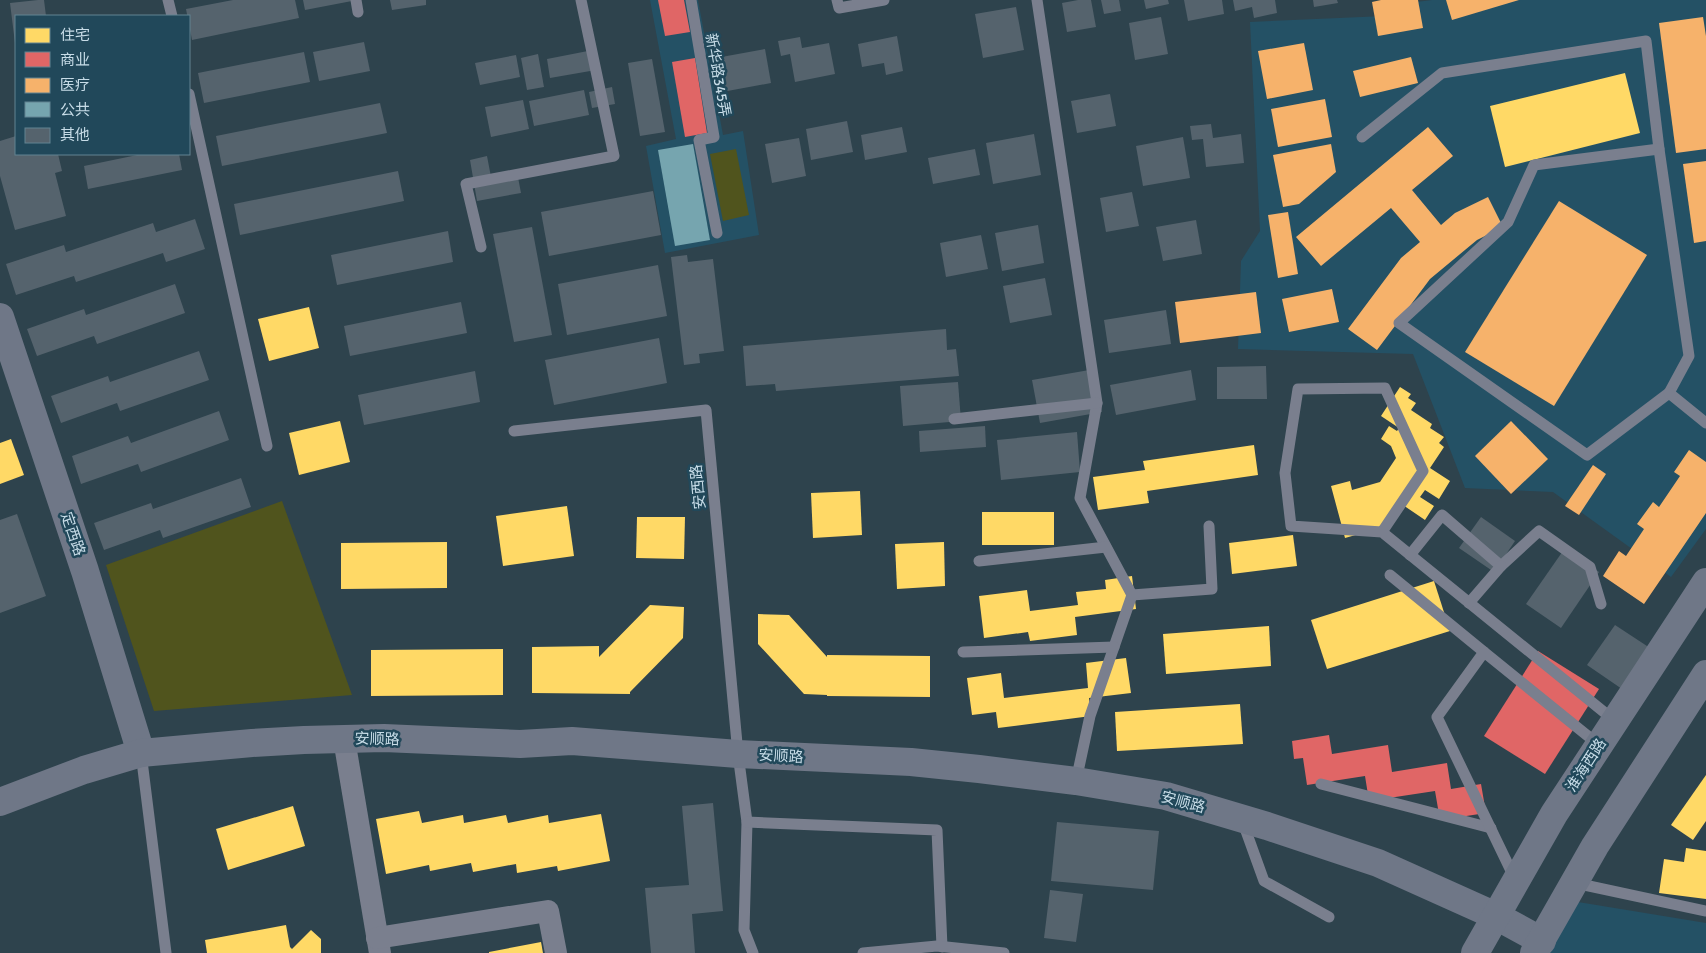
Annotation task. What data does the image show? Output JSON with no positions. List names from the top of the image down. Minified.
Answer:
{"streets":{"street":["定西路","安顺路","淮海西路"],"lane":["新华路345弄","安西路"]},"crossings":[["安西路","安顺路"],["定西路","安顺路"],["安顺路","淮海西路"]],"legend":["住宅","商业","医疗","公共","其他"]}
